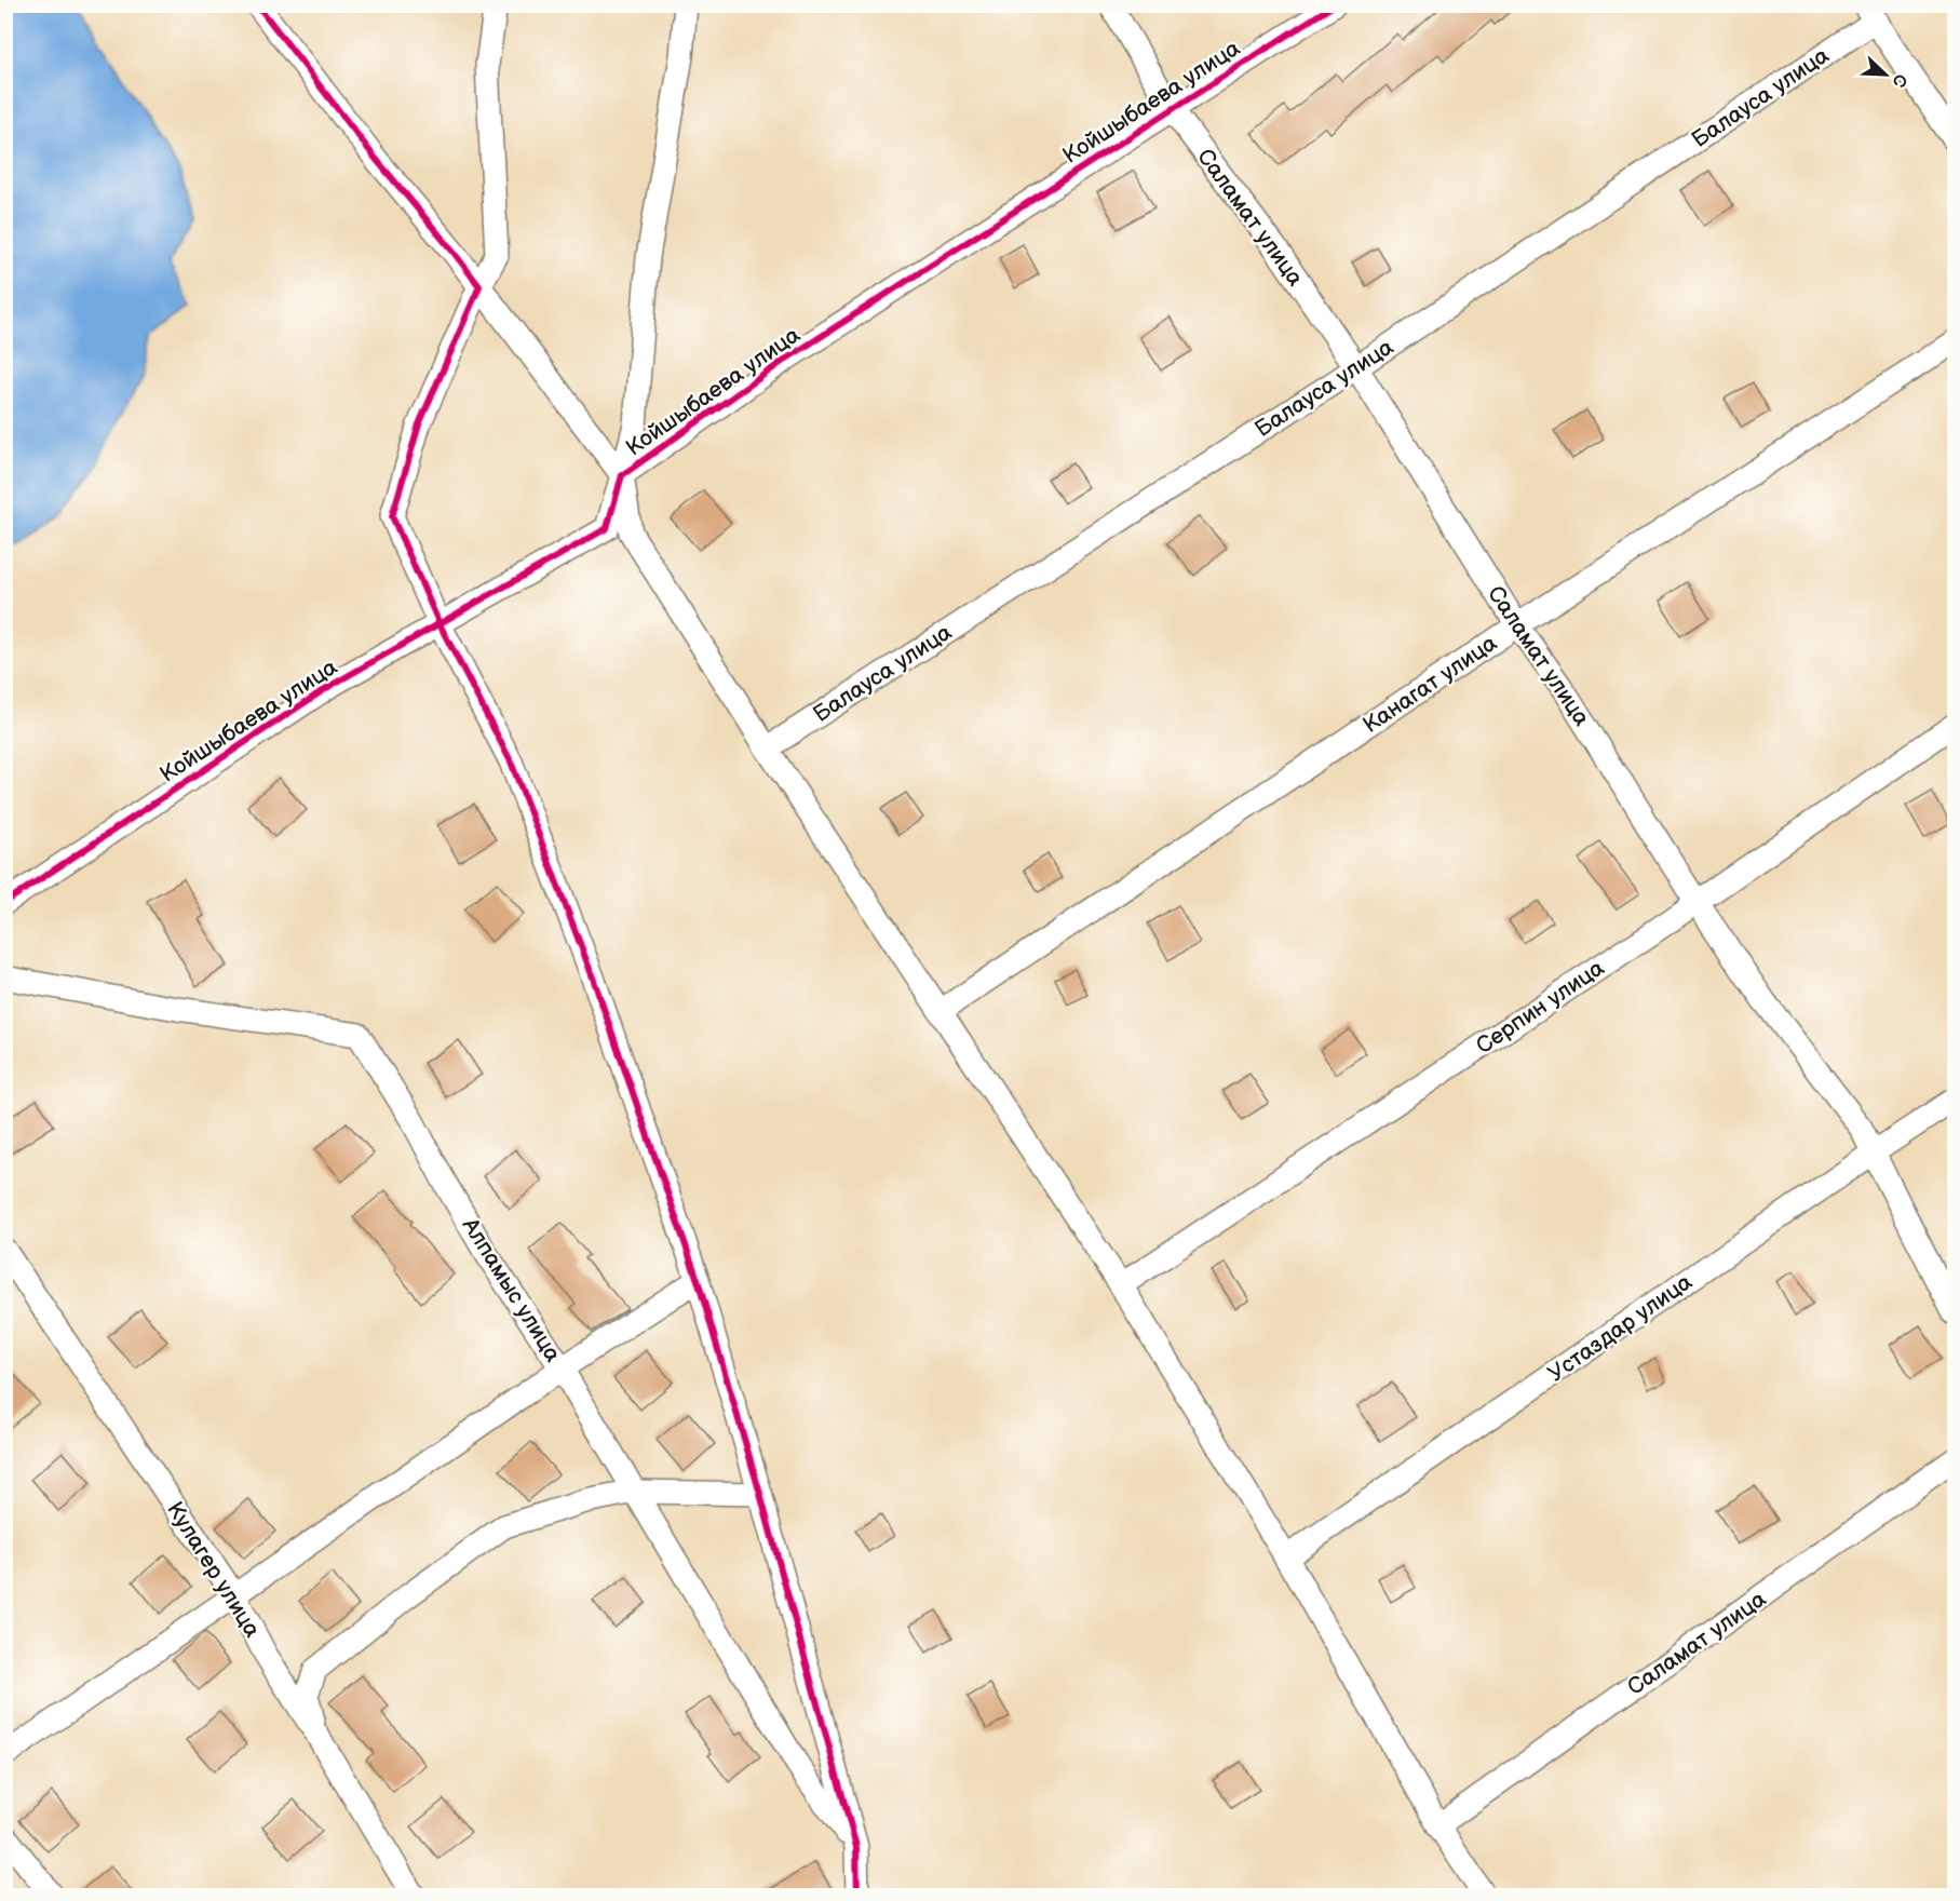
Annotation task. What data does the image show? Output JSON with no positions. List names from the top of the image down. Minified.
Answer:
{"streets":{"street":["Балауса улица","Койшыбаева улица","Саламат улица","Канагат улица","Серпин улица","Алпамыс улица","Устаздар улица","Кулагер улица"]},"crossings":[["Балауса улица","Саламат улица"],["Койшыбаева улица","Саламат улица"],["Саламат улица","Канагат улица"],["Саламат улица","Серпин улица"],["Саламат улица","Устаздар улица"]],"north":"bottom right"}
